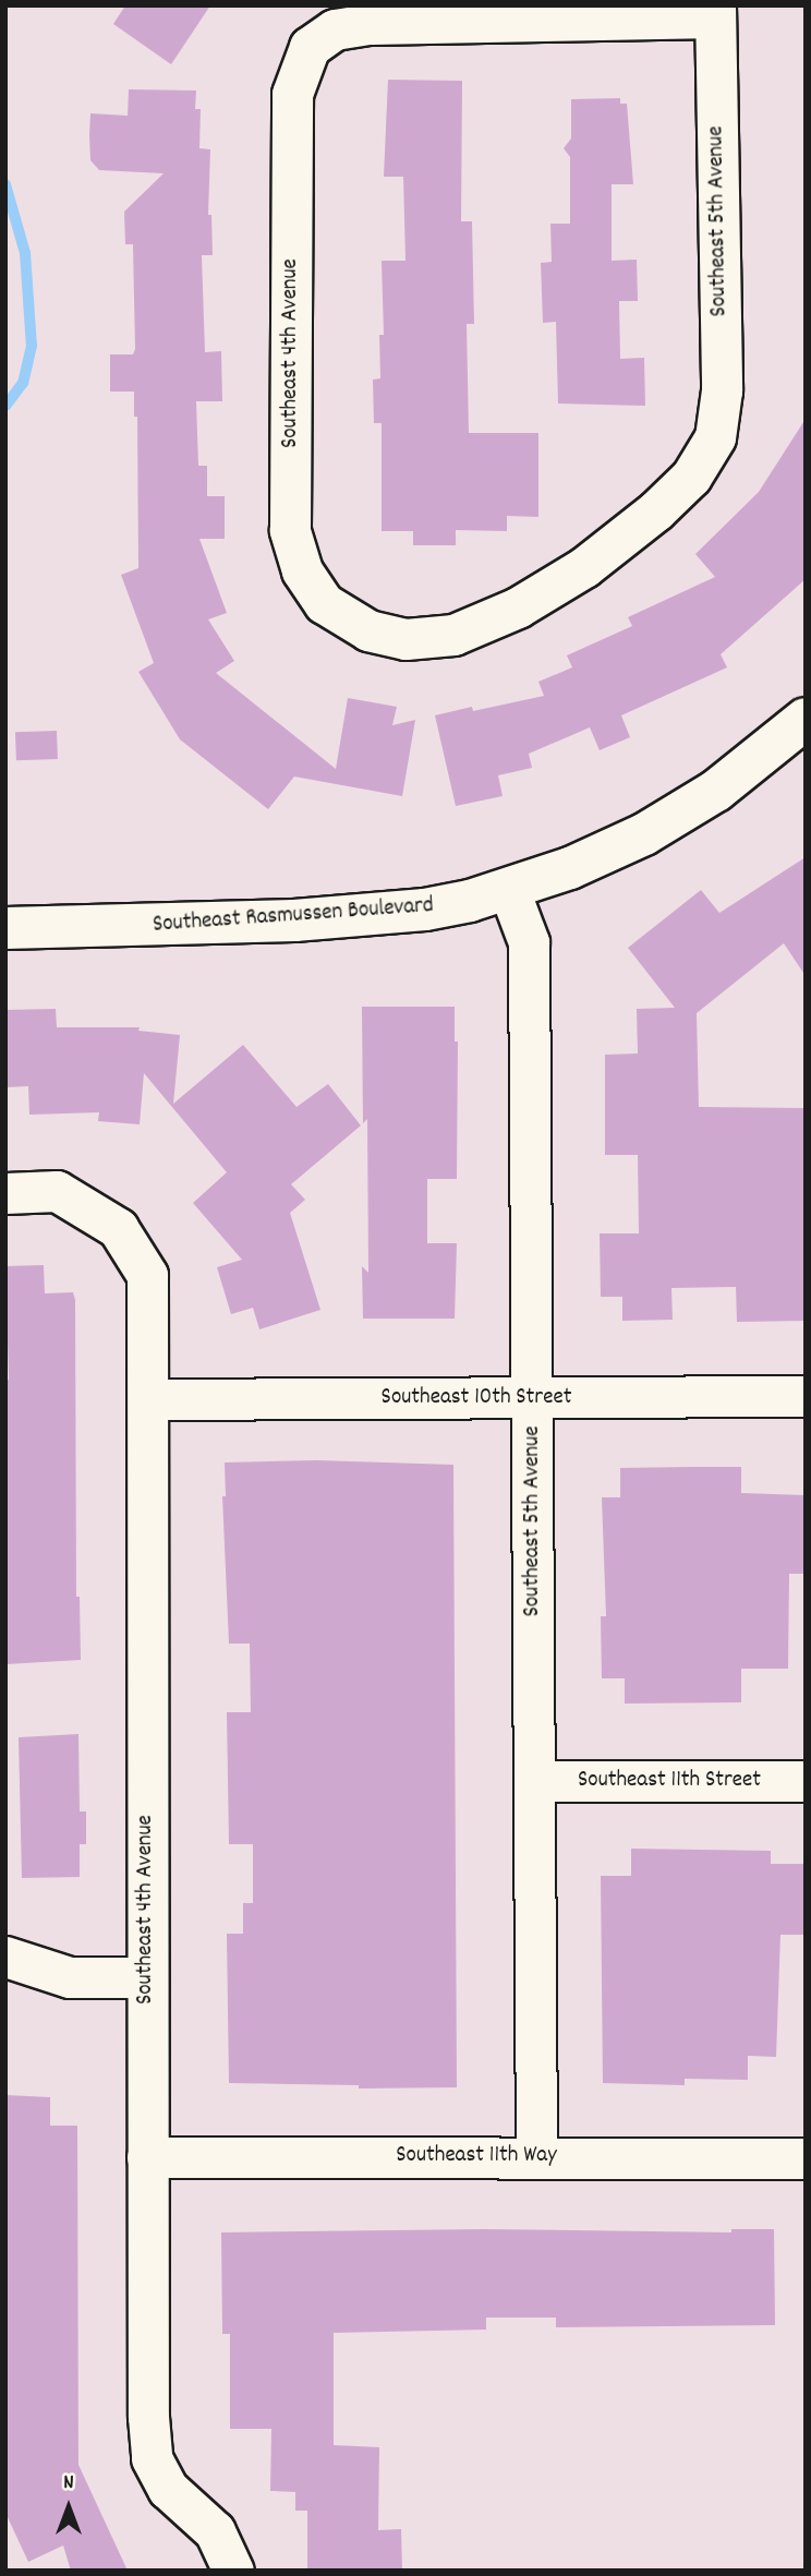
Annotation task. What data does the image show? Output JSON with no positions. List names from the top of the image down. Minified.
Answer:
{"streets":{"street":["Southeast 5th Avenue","Southeast 4th Avenue","Southeast Rasmussen Boulevard","Southeast 10th Street","Southeast 11th Street","Southeast 11th Way"]},"crossings":[["Southeast 5th Avenue","Southeast 4th Avenue"],["Southeast 5th Avenue","Southeast Rasmussen Boulevard"],["Southeast 5th Avenue","Southeast 10th Street"],["Southeast 5th Avenue","Southeast 11th Street"],["Southeast 5th Avenue","Southeast 11th Way"],["Southeast 4th Avenue","Southeast 10th Street"],["Southeast 4th Avenue","Southeast 11th Way"]],"north":"top"}
